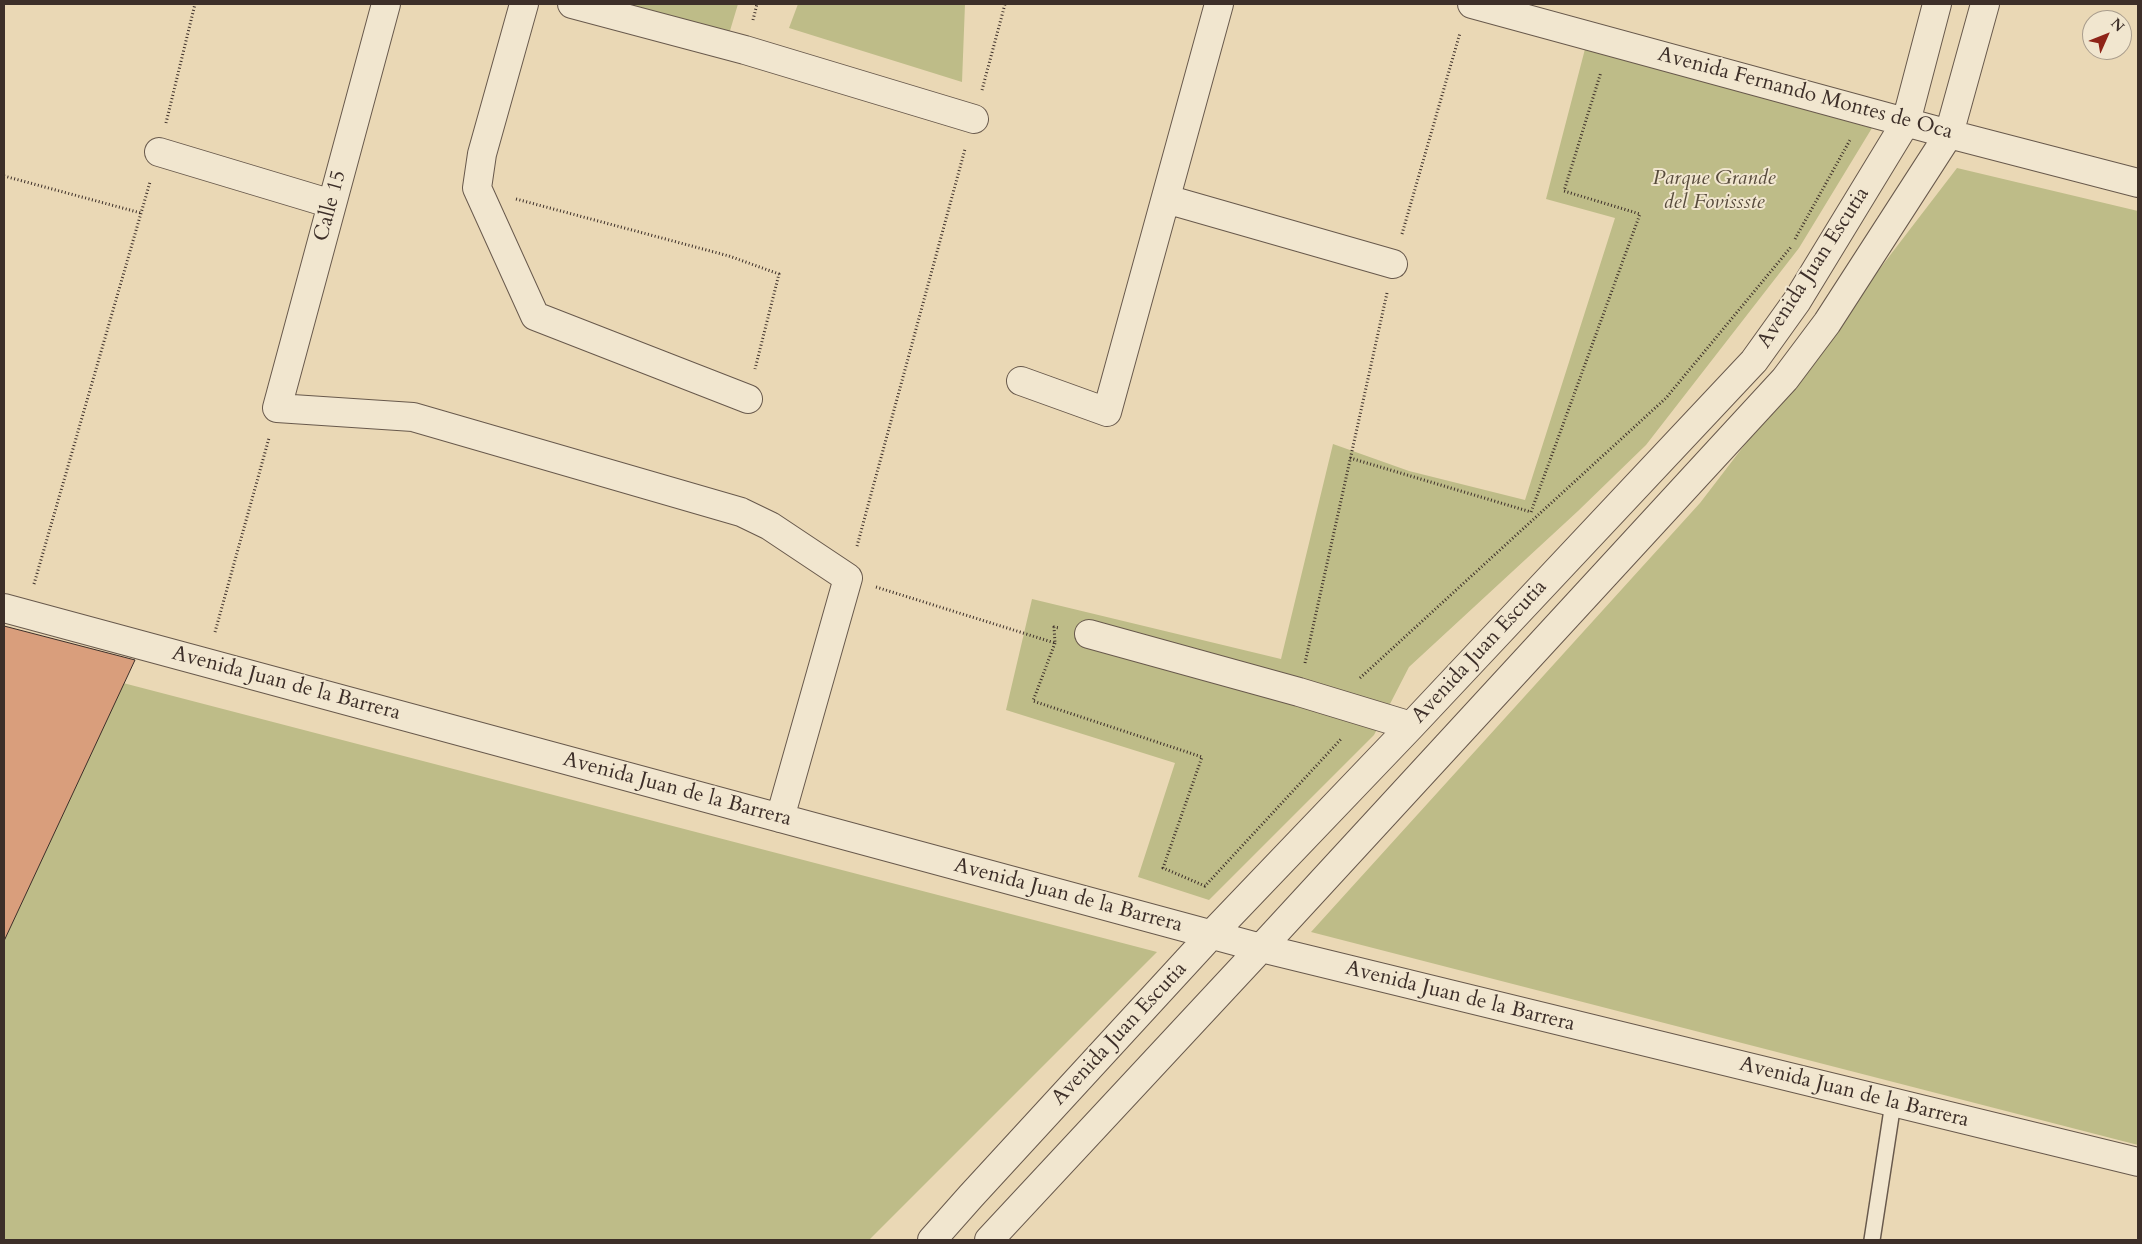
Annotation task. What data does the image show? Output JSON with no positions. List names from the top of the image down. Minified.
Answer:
{"streets":{"street":["Avenida Fernando Montes de Oca","Calle 15","Avenida Juan Escutia","Avenida Juan de la Barrera"]},"crossings":[["Avenida Fernando Montes de Oca","Avenida Juan Escutia"],["Avenida Juan Escutia","Avenida Juan de la Barrera"]],"parks":["Parque Grande del Fovissste"],"north":"top right"}
